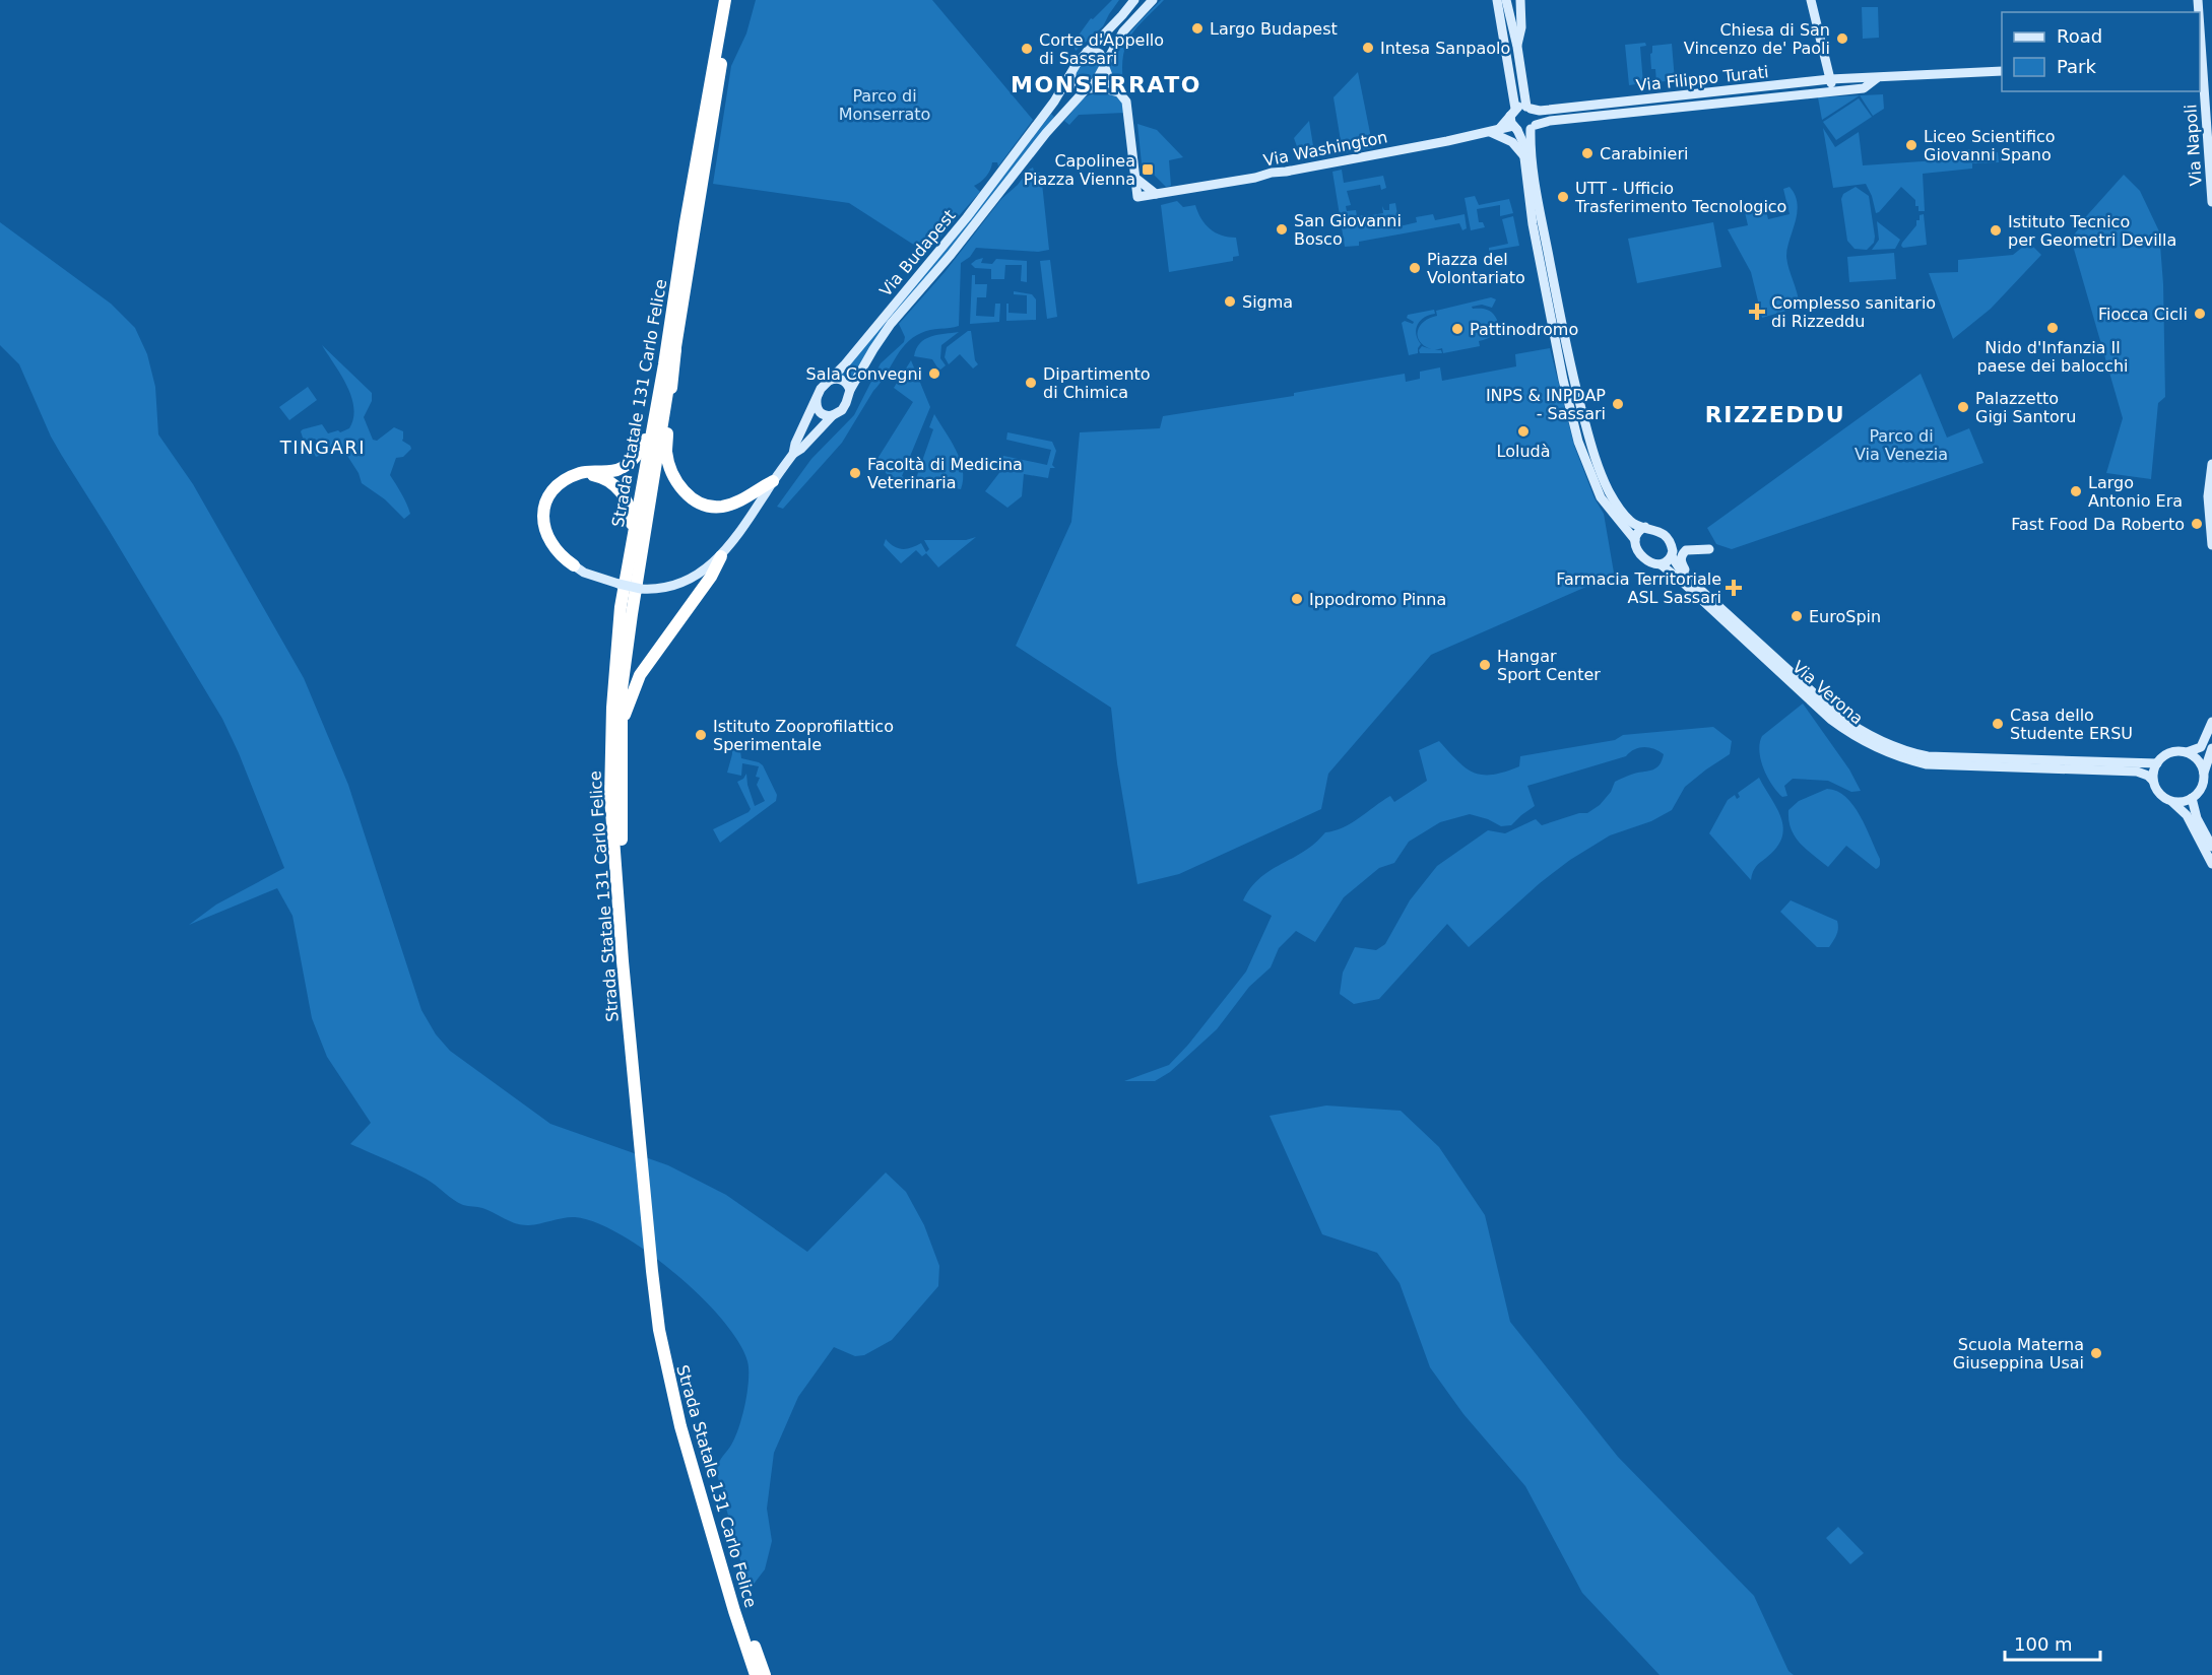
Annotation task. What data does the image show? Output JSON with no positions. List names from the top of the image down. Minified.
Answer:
{"streets":{"highway":["Strada Statale 131 Carlo Felice"],"main road":["Via Filippo Turati","Via Napoli","Via Washington","Via Budapest","Via Verona"]},"crossings":[["Via Filippo Turati","Via Washington"]],"districts":["MONSERRATO","RIZZEDDU","TINGARI"],"parks":["Parco di Monserrato","Parco di Via Venezia"],"places":{"other":["Largo Budapest","Chiesa di San Vincenzo de' Paoli","Intesa Sanpaolo","Corte d'Appello di Sassari","Liceo Scientifico Giovanni Spano","Carabinieri","UTT - Ufficio Trasferimento Tecnologico","San Giovanni Bosco","Istituto Tecnico per Geometri Devilla","Piazza del Volontariato","Sigma","Fiocca Cicli","Nido d'Infanzia Il paese dei balocchi","Pattinodromo","Sala Convegni","Dipartimento di Chimica","INPS & INPDAP - Sassari","Palazzetto Gigi Santoru","Loludà","Facoltà di Medicina Veterinaria","Largo Antonio Era","Fast Food Da Roberto","Ippodromo Pinna","EuroSpin","Hangar Sport Center","Casa dello Studente ERSU","Istituto Zooprofilattico Sperimentale","Scuola Materna Giuseppina Usai"],"transit":["Capolinea Piazza Vienna"],"health":["Complesso sanitario di Rizzeddu","Farmacia Territoriale ASL Sassari"]},"legend":["Road","Park"],"scale_bar":"100 m"}
